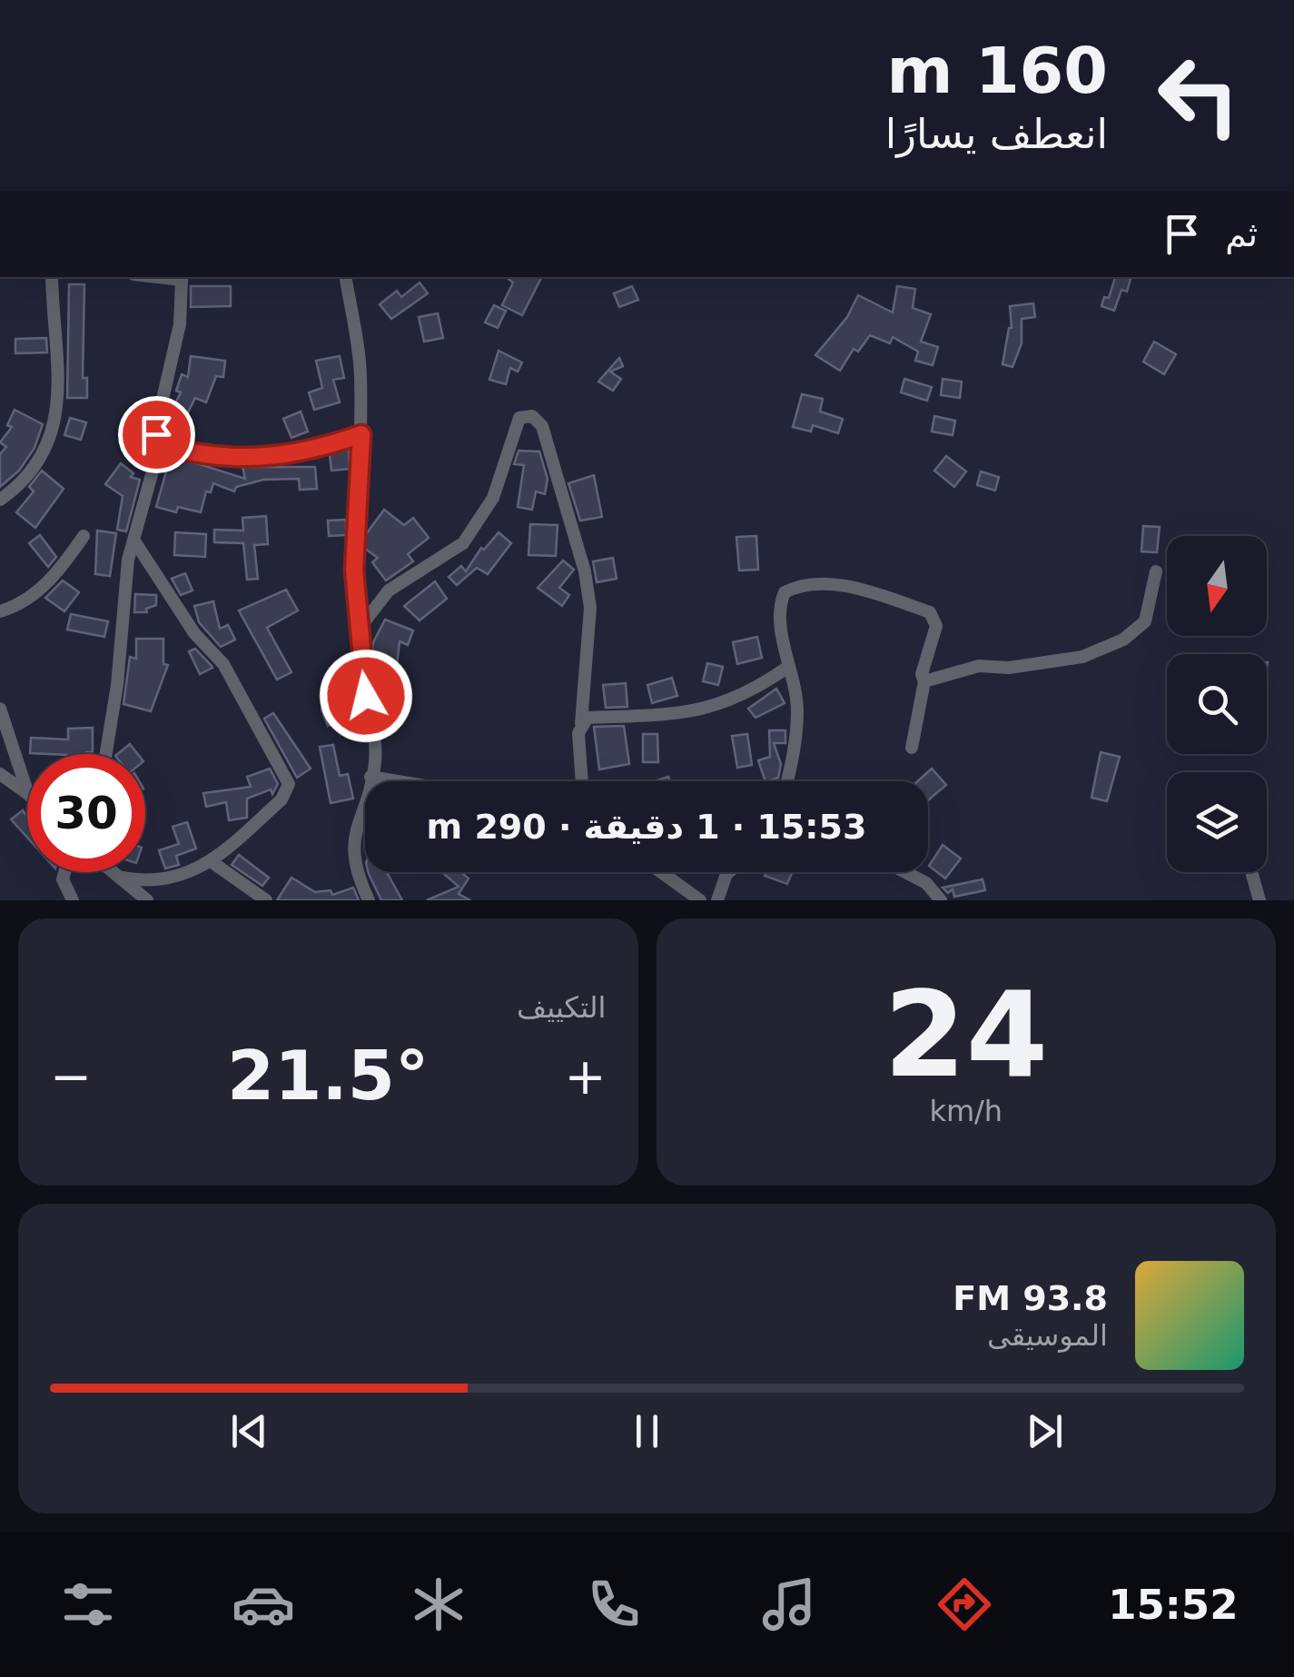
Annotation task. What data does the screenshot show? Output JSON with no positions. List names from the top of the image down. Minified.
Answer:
{"north":"bottom","page":{"turn":["160 m","انعطف يسارًا"],"then":"ثم","limit":"30","trip":"15:53 · 1 دقيقة · 290 m","tile":[["24","km/h"],"التكييف"],"heat":["−","21.5°","+"],"song":["93.8 FM","الموسيقى"],"tabs":"15:52"}}
